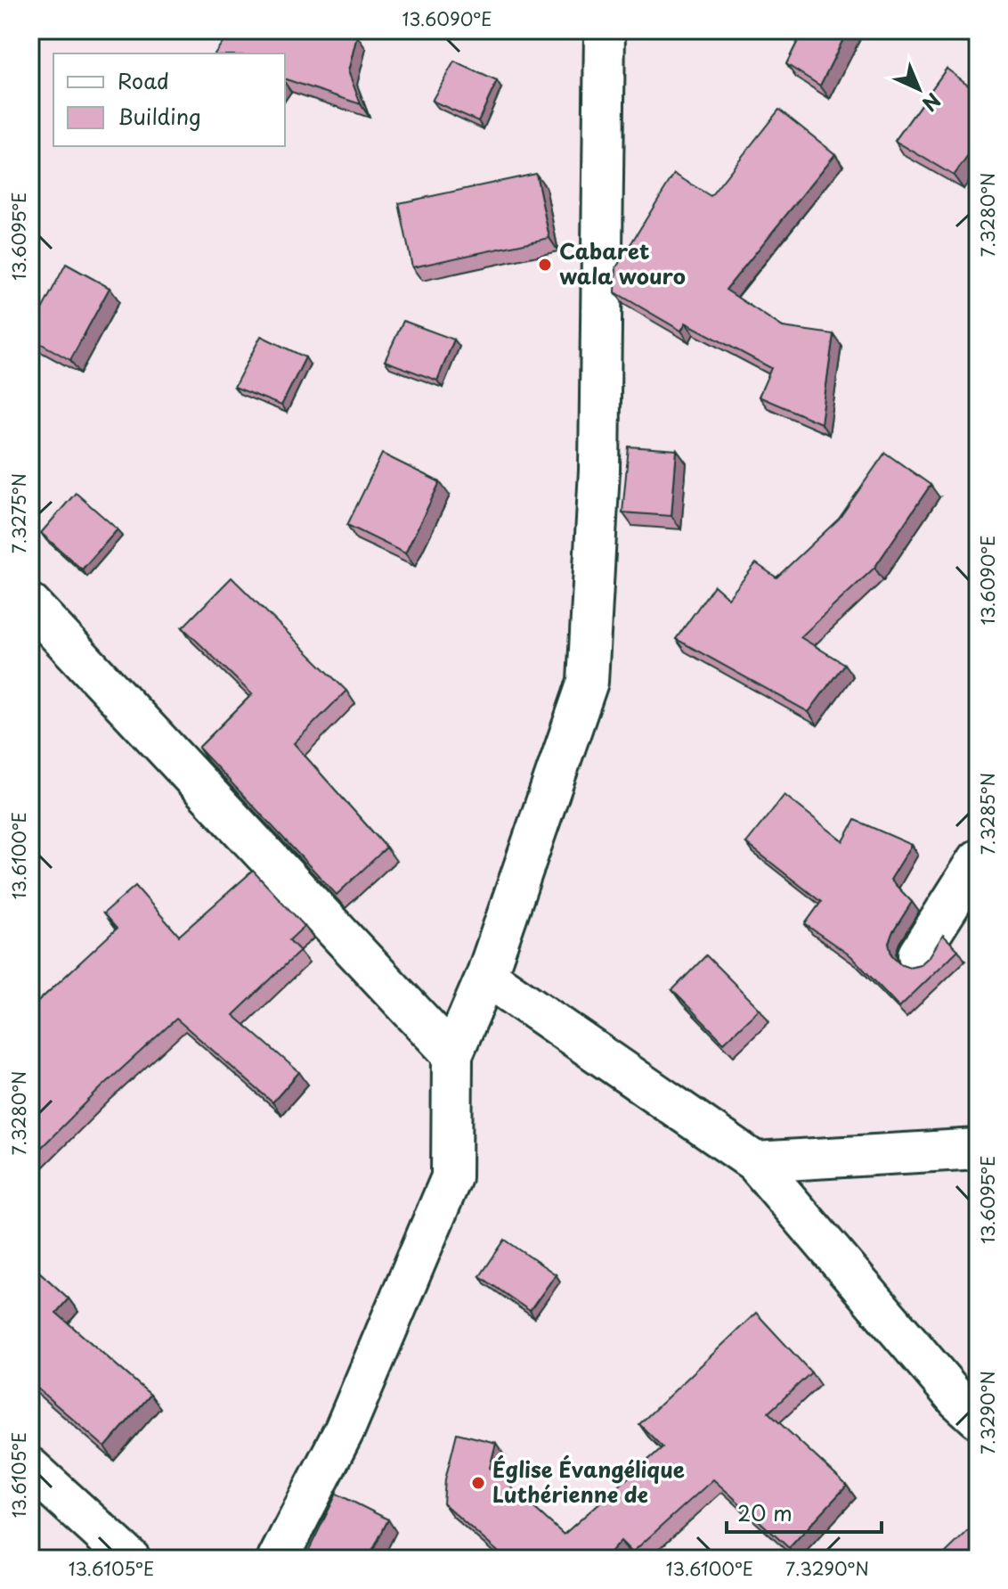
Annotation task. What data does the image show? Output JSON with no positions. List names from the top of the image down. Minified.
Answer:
{"places":["Cabaret wala wouro","Église Évangélique Luthérienne de"],"legend":["Road","Building"],"scale_bar":"20 m","north":"bottom right","coordinates":["13.6090°E","7.3280°N","13.6095°E","7.3275°N","7.3285°N","13.6100°E","7.3290°N","13.6105°E"]}
